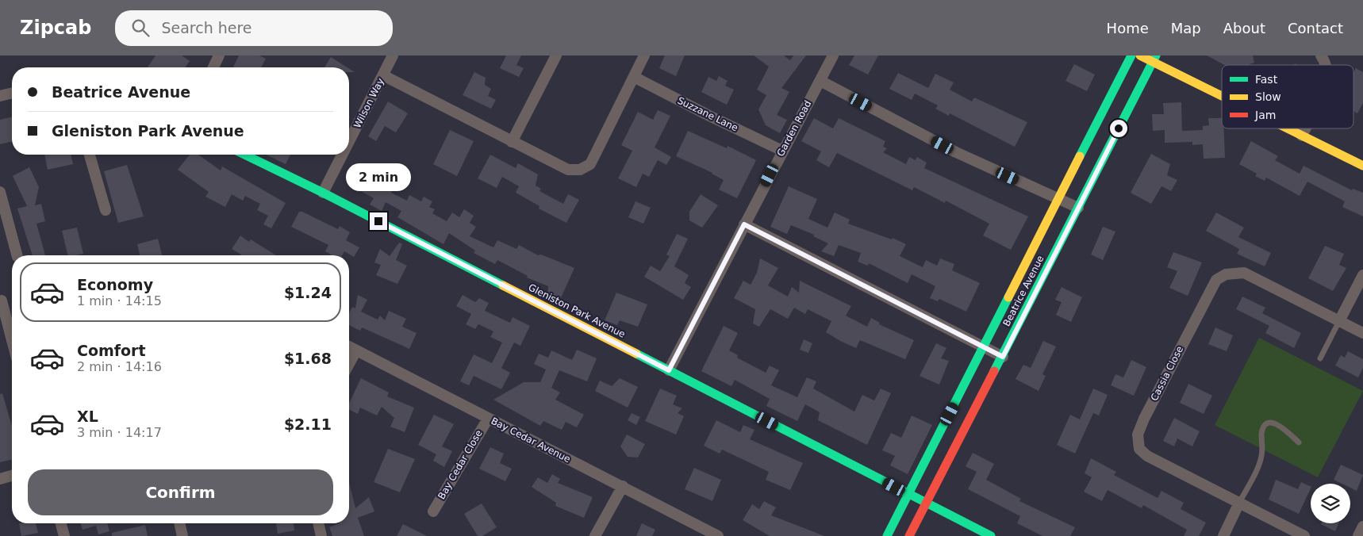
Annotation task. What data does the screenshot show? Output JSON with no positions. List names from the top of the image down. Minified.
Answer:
{"streets":{"main road":["Beatrice Avenue","Gleniston Park Avenue"],"street":["Wilson Way","Suzzane Lane","Garden Road","Cassia Close","Bay Cedar Avenue","Bay Cedar Close"]},"crossings":[["Wilson Way","Gleniston Park Avenue"],["Suzzane Lane","Garden Road"],["Garden Road","Gleniston Park Avenue"],["Beatrice Avenue","Gleniston Park Avenue"],["Bay Cedar Avenue","Bay Cedar Close"]],"legend":["Fast","Slow","Jam"],"page":{"header":"Zipcab","search":"Search here","nav":["Home","Map","About","Contact"],"banner":["Beatrice Avenue","Gleniston Park Avenue"],"bubble":"2 min","list":[{"name":"Economy","note":"1 min · 14:15","value":"$1.24"},{"name":"Comfort","note":"2 min · 14:16","value":"$1.68"},{"name":"XL","note":"3 min · 14:17","value":"$2.11"}],"buttons":"Confirm"}}
